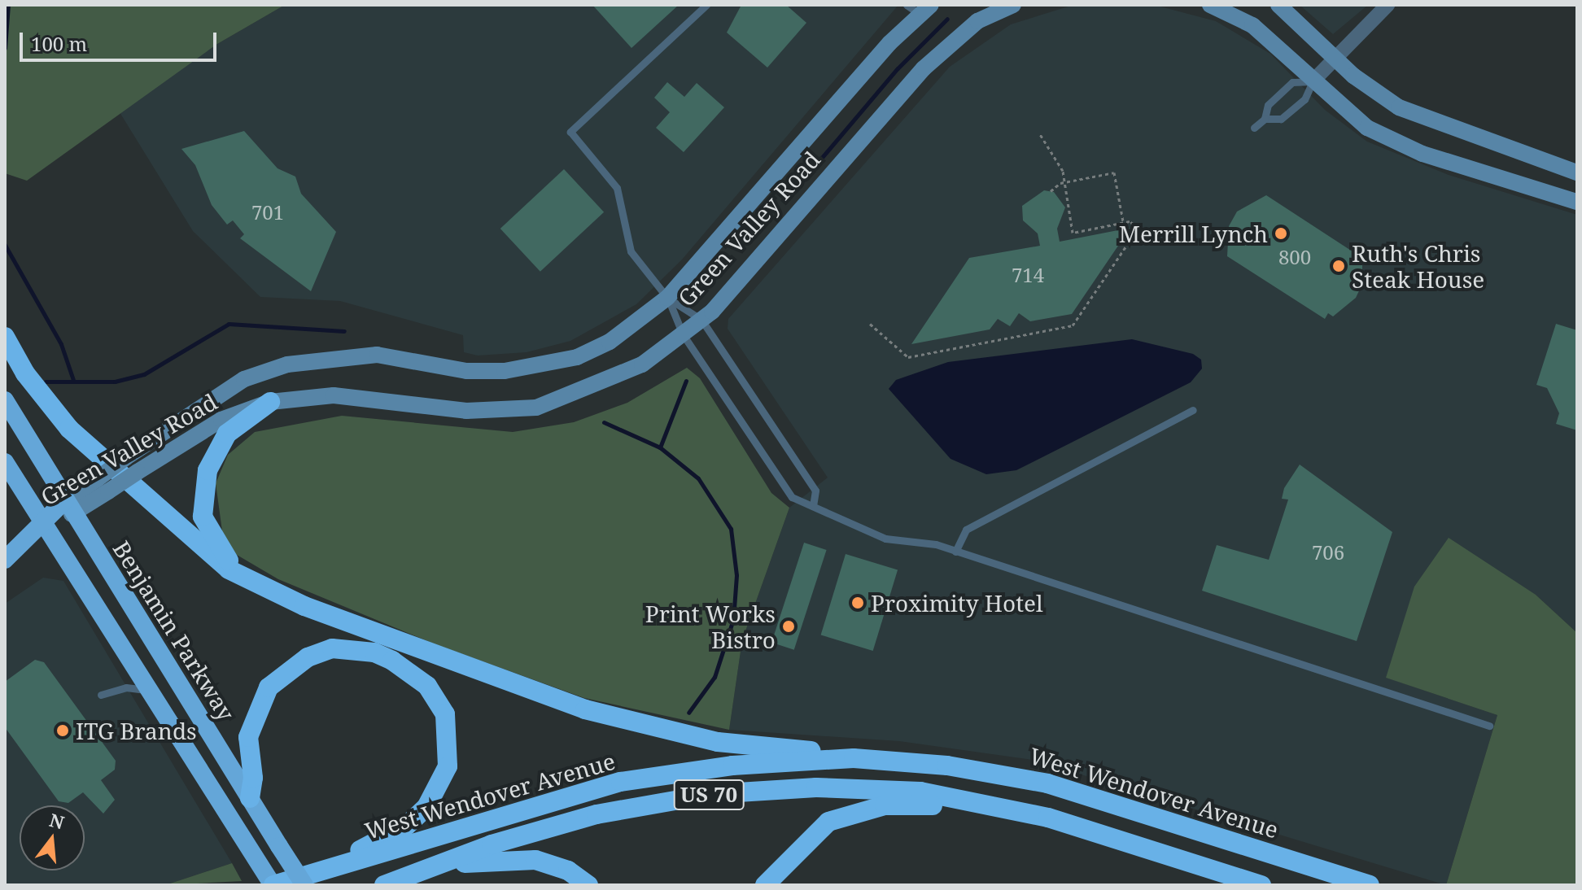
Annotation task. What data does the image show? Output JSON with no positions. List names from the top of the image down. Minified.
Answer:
{"streets":{"highway":["Green Valley Road","Benjamin Parkway","West Wendover Avenue","US 70"]},"crossings":[["Green Valley Road","Benjamin Parkway"]],"places":["Merrill Lynch","Ruth's Chris Steak House","Proximity Hotel","Print Works Bistro","ITG Brands"],"house_numbers":["701","800","714","706"],"scale_bar":"100 m","north":"top"}
